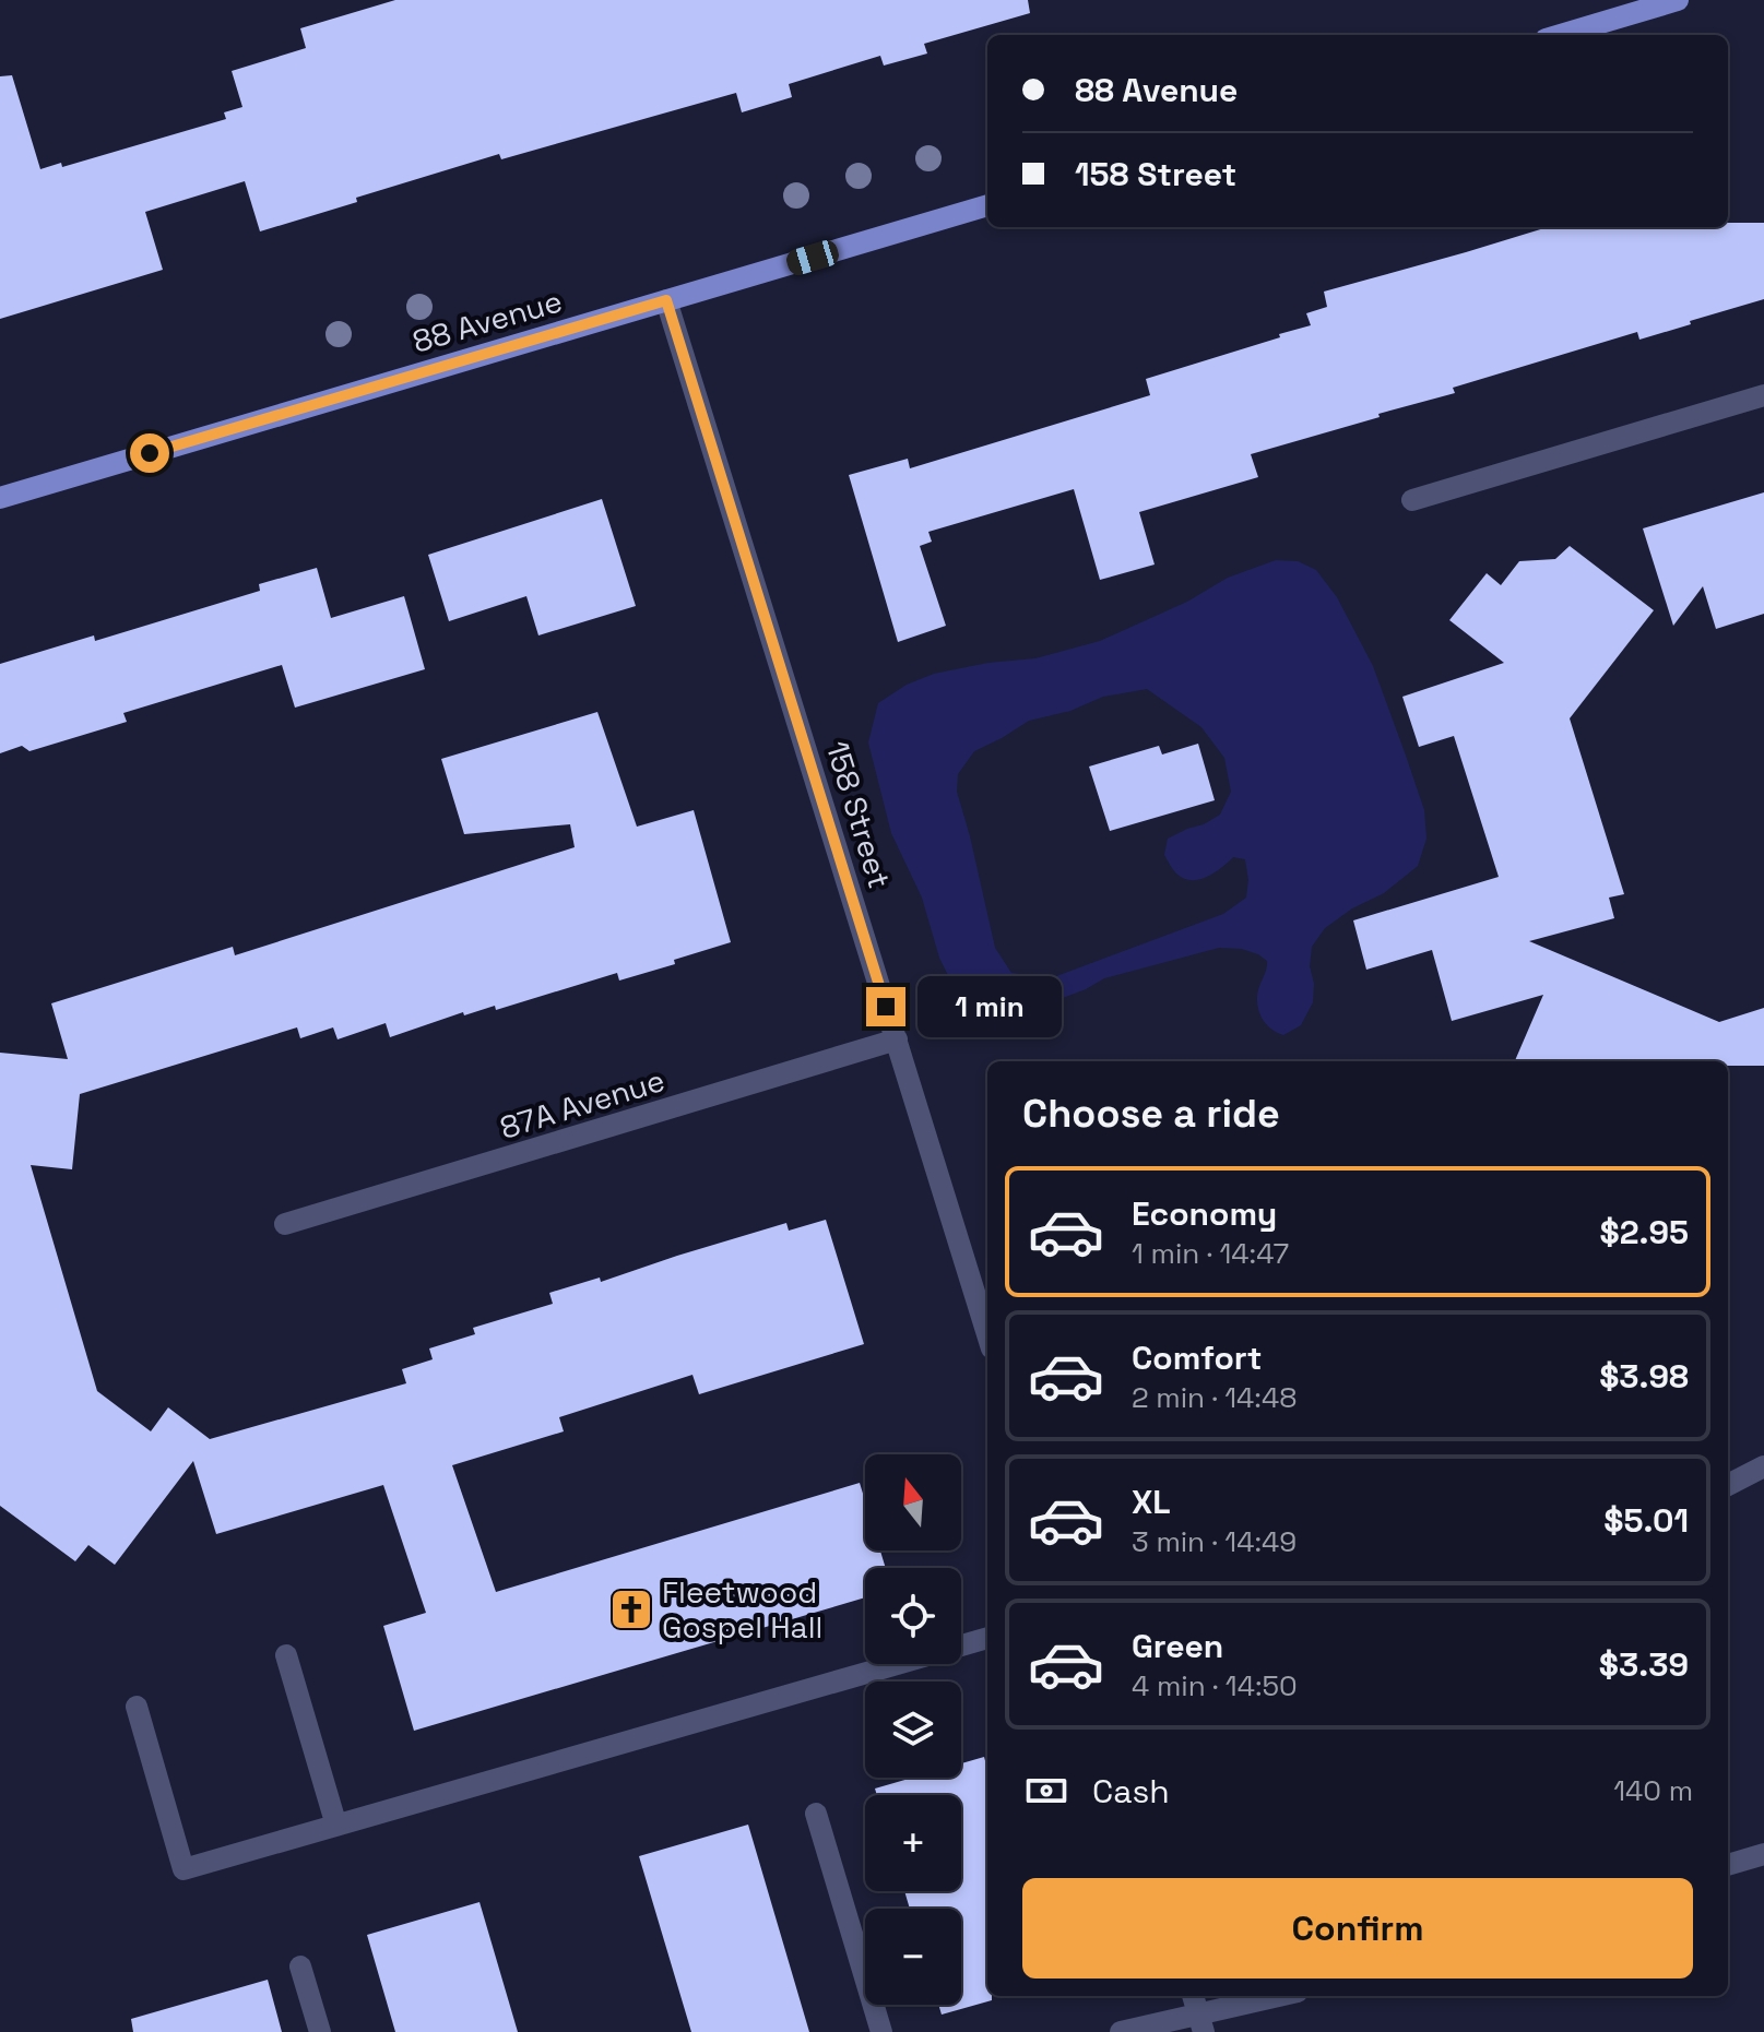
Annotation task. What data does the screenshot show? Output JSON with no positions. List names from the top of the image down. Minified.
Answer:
{"streets":{"main road":["88 Avenue"],"street":["158 Street","87A Avenue"]},"crossings":[["88 Avenue","158 Street"],["158 Street","87A Avenue"]],"places":{"church":["Fleetwood Gospel Hall"]},"north":"top","page":{"banner":["88 Avenue","158 Street"],"bubble":"1 min","heading":"Choose a ride","list":[{"name":"Economy","note":"1 min · 14:47","value":"$2.95"},{"name":"Comfort","note":"2 min · 14:48","value":"$3.98"},{"name":"XL","note":"3 min · 14:49","value":"$5.01"},{"name":"Green","note":"4 min · 14:50","value":"$3.39"}],"map_buttons":["+","−"],"pay":["Cash","140 m"],"buttons":"Confirm"}}
